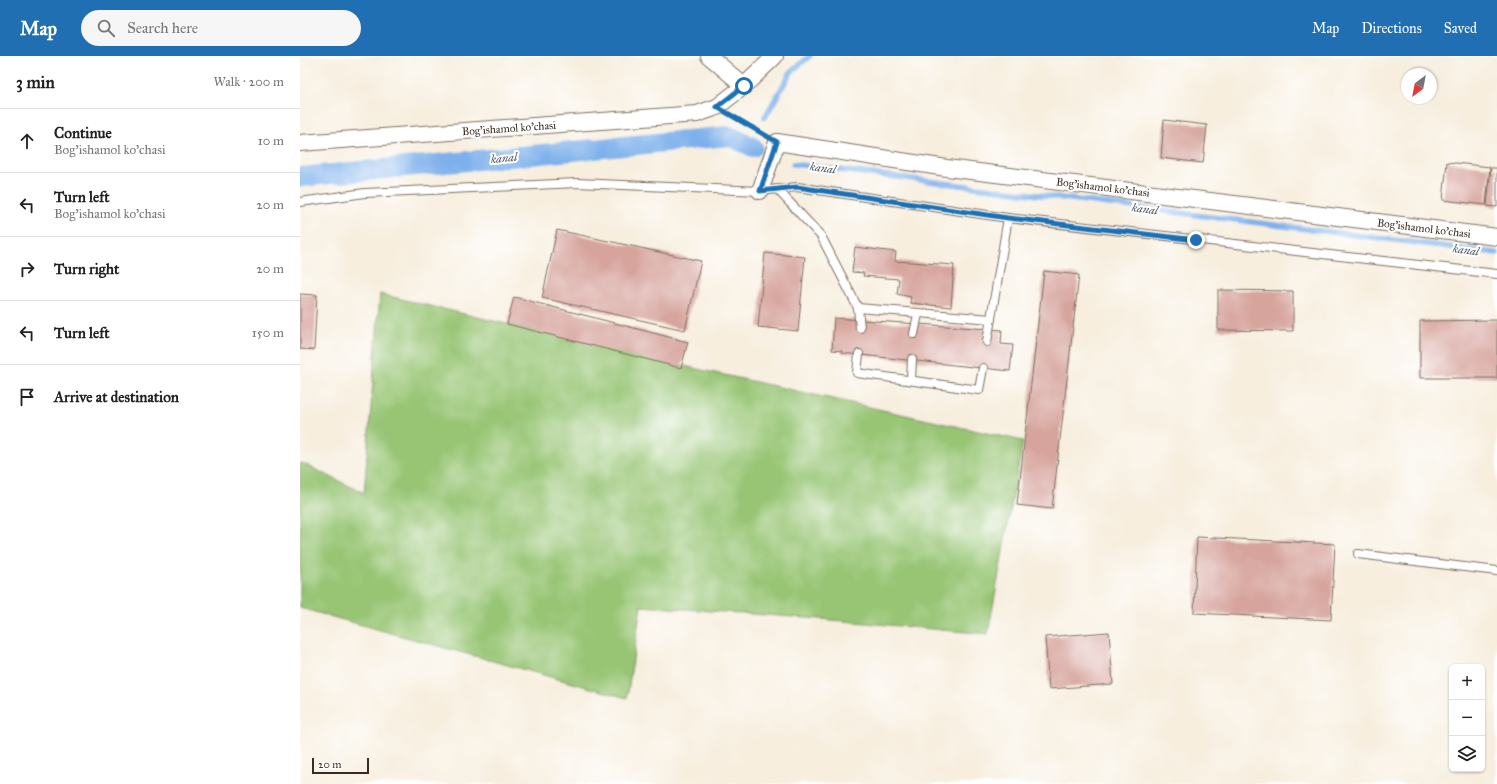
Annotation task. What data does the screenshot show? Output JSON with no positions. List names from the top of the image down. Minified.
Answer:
{"streets":{"street":["Bog'ishamol ko'chasi"]},"water":["kanal"],"scale_bar":"20 m","north":"bottom left","page":{"header":"Map","search":"Search here","nav":["Map","Directions","Saved"],"heading":["3 min","Walk · 200 m"],"list":[["Continue","Bog'ishamol ko'chasi","10 m"],["Turn left","Bog'ishamol ko'chasi","20 m"],["Turn right","20 m"],["Turn left","150 m"],"Arrive at destination"],"map_buttons":["+","−"],"scale":"20 m"}}
